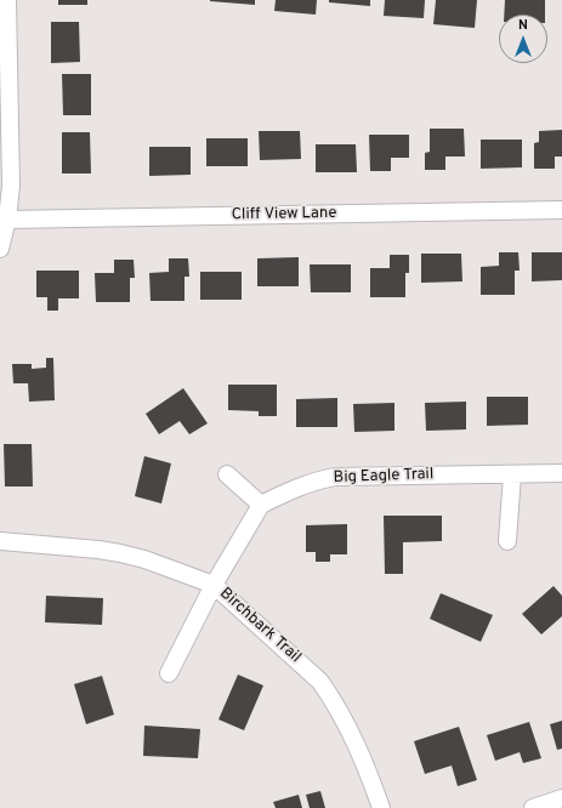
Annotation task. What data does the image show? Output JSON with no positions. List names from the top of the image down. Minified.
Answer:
{"streets":{"street":["Cliff View Lane","Big Eagle Trail","Birchbark Trail"]},"north":"top"}
